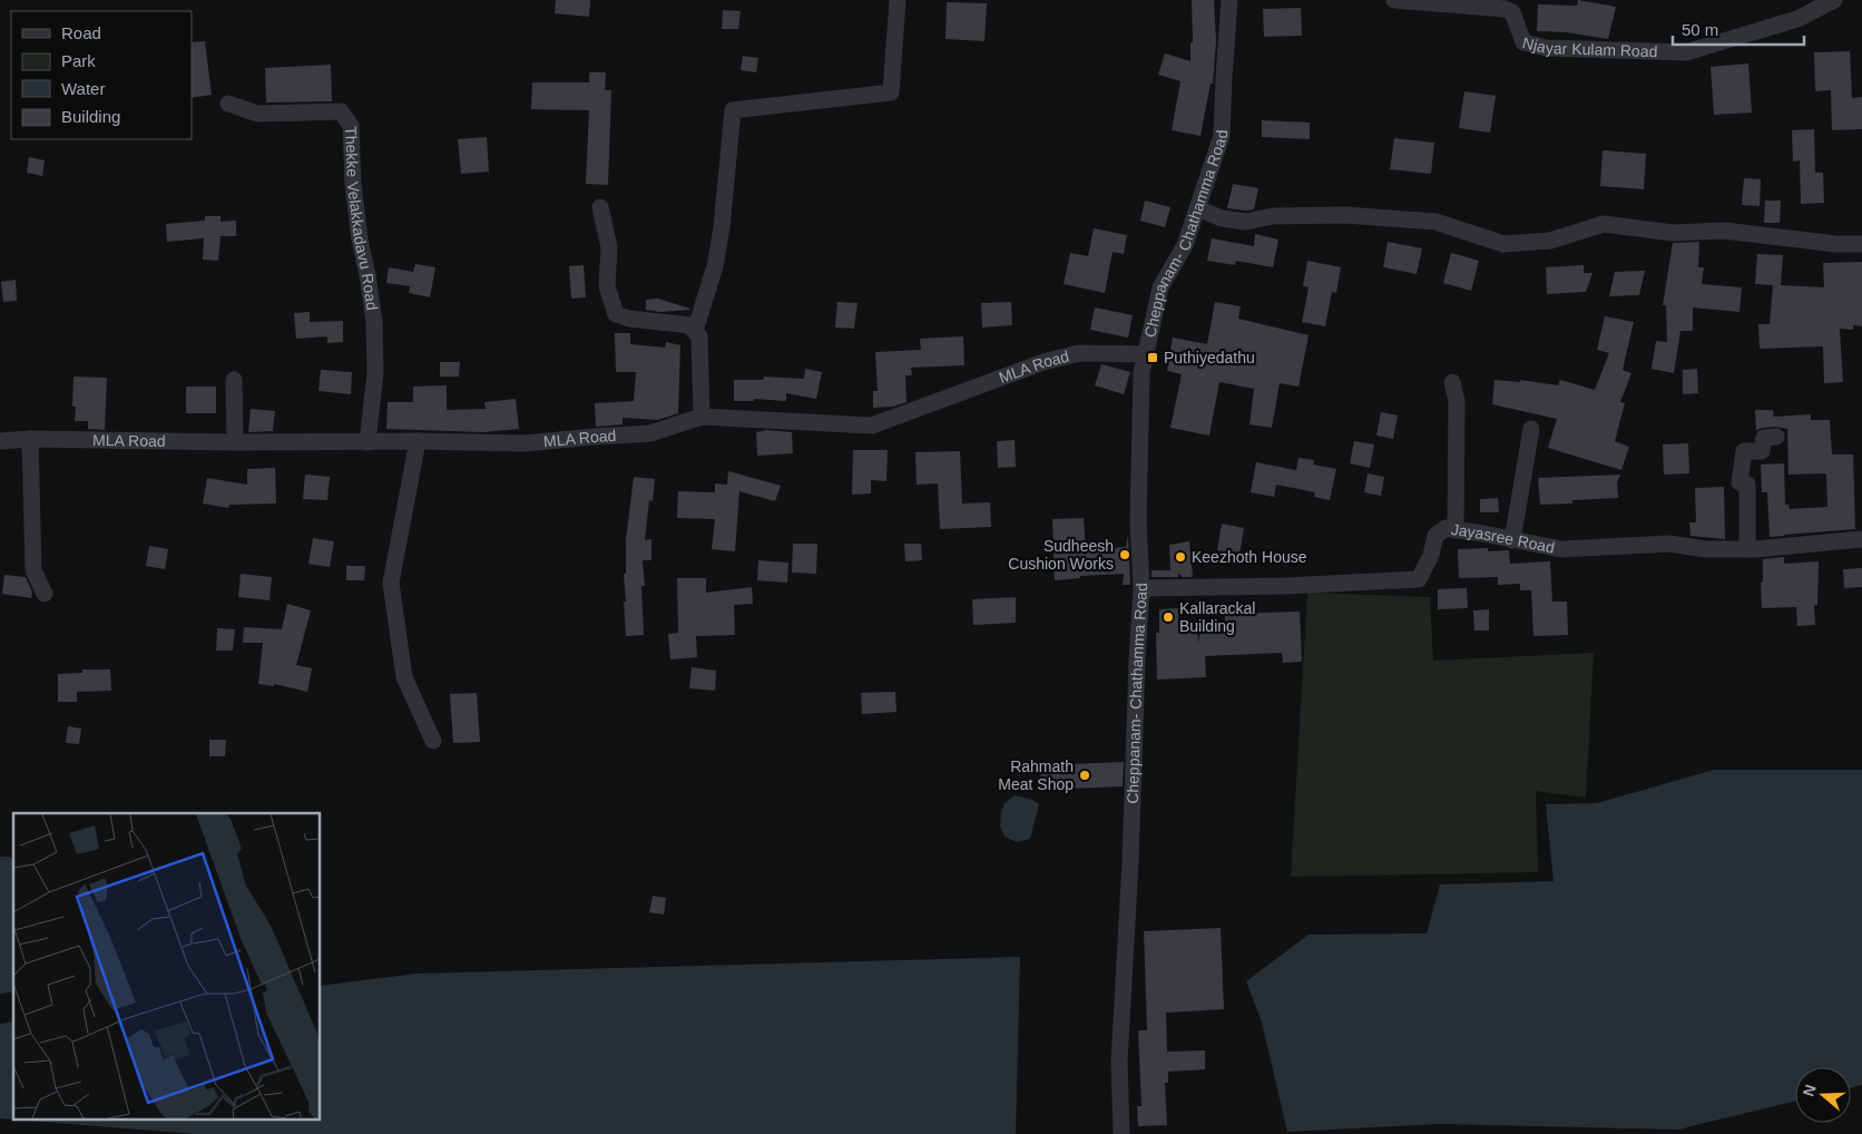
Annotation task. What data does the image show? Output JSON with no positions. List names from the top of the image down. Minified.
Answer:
{"streets":{"street":["Njayar Kulam Road","Thekke Velakkadavu Road","Cheppanam- Chathamma Road","MLA Road","Jayasree Road"]},"crossings":[["Thekke Velakkadavu Road","MLA Road"],["Cheppanam- Chathamma Road","MLA Road"],["Cheppanam- Chathamma Road","Jayasree Road"]],"places":{"transit":["Puthiyedathu"],"other":["Sudheesh Cushion Works","Keezhoth House","Kallarackal Building","Rahmath Meat Shop"]},"legend":["Road","Park","Water","Building"],"scale_bar":"50 m","north":"left"}
